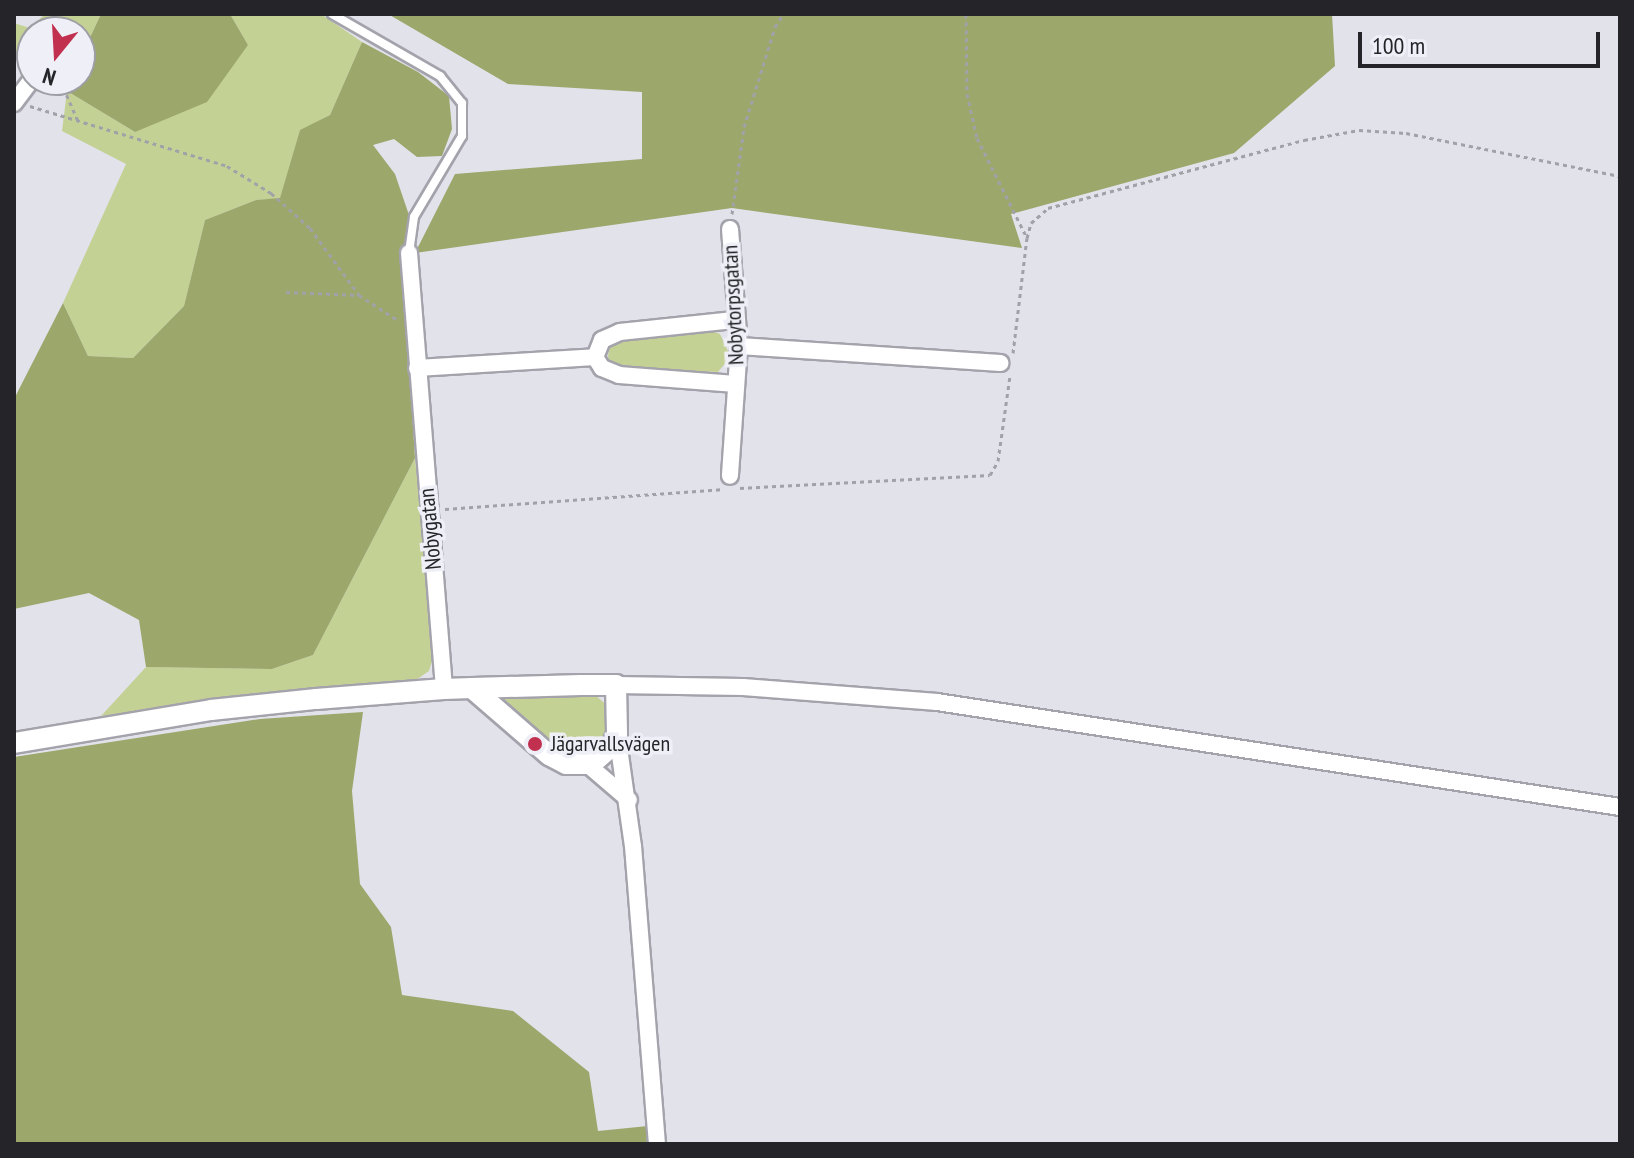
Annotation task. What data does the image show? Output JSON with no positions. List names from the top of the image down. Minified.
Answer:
{"streets":{"street":["Nobytorpsgatan","Nobygatan"]},"places":["Jägarvallsvägen"],"scale_bar":"100 m","north":"bottom"}
